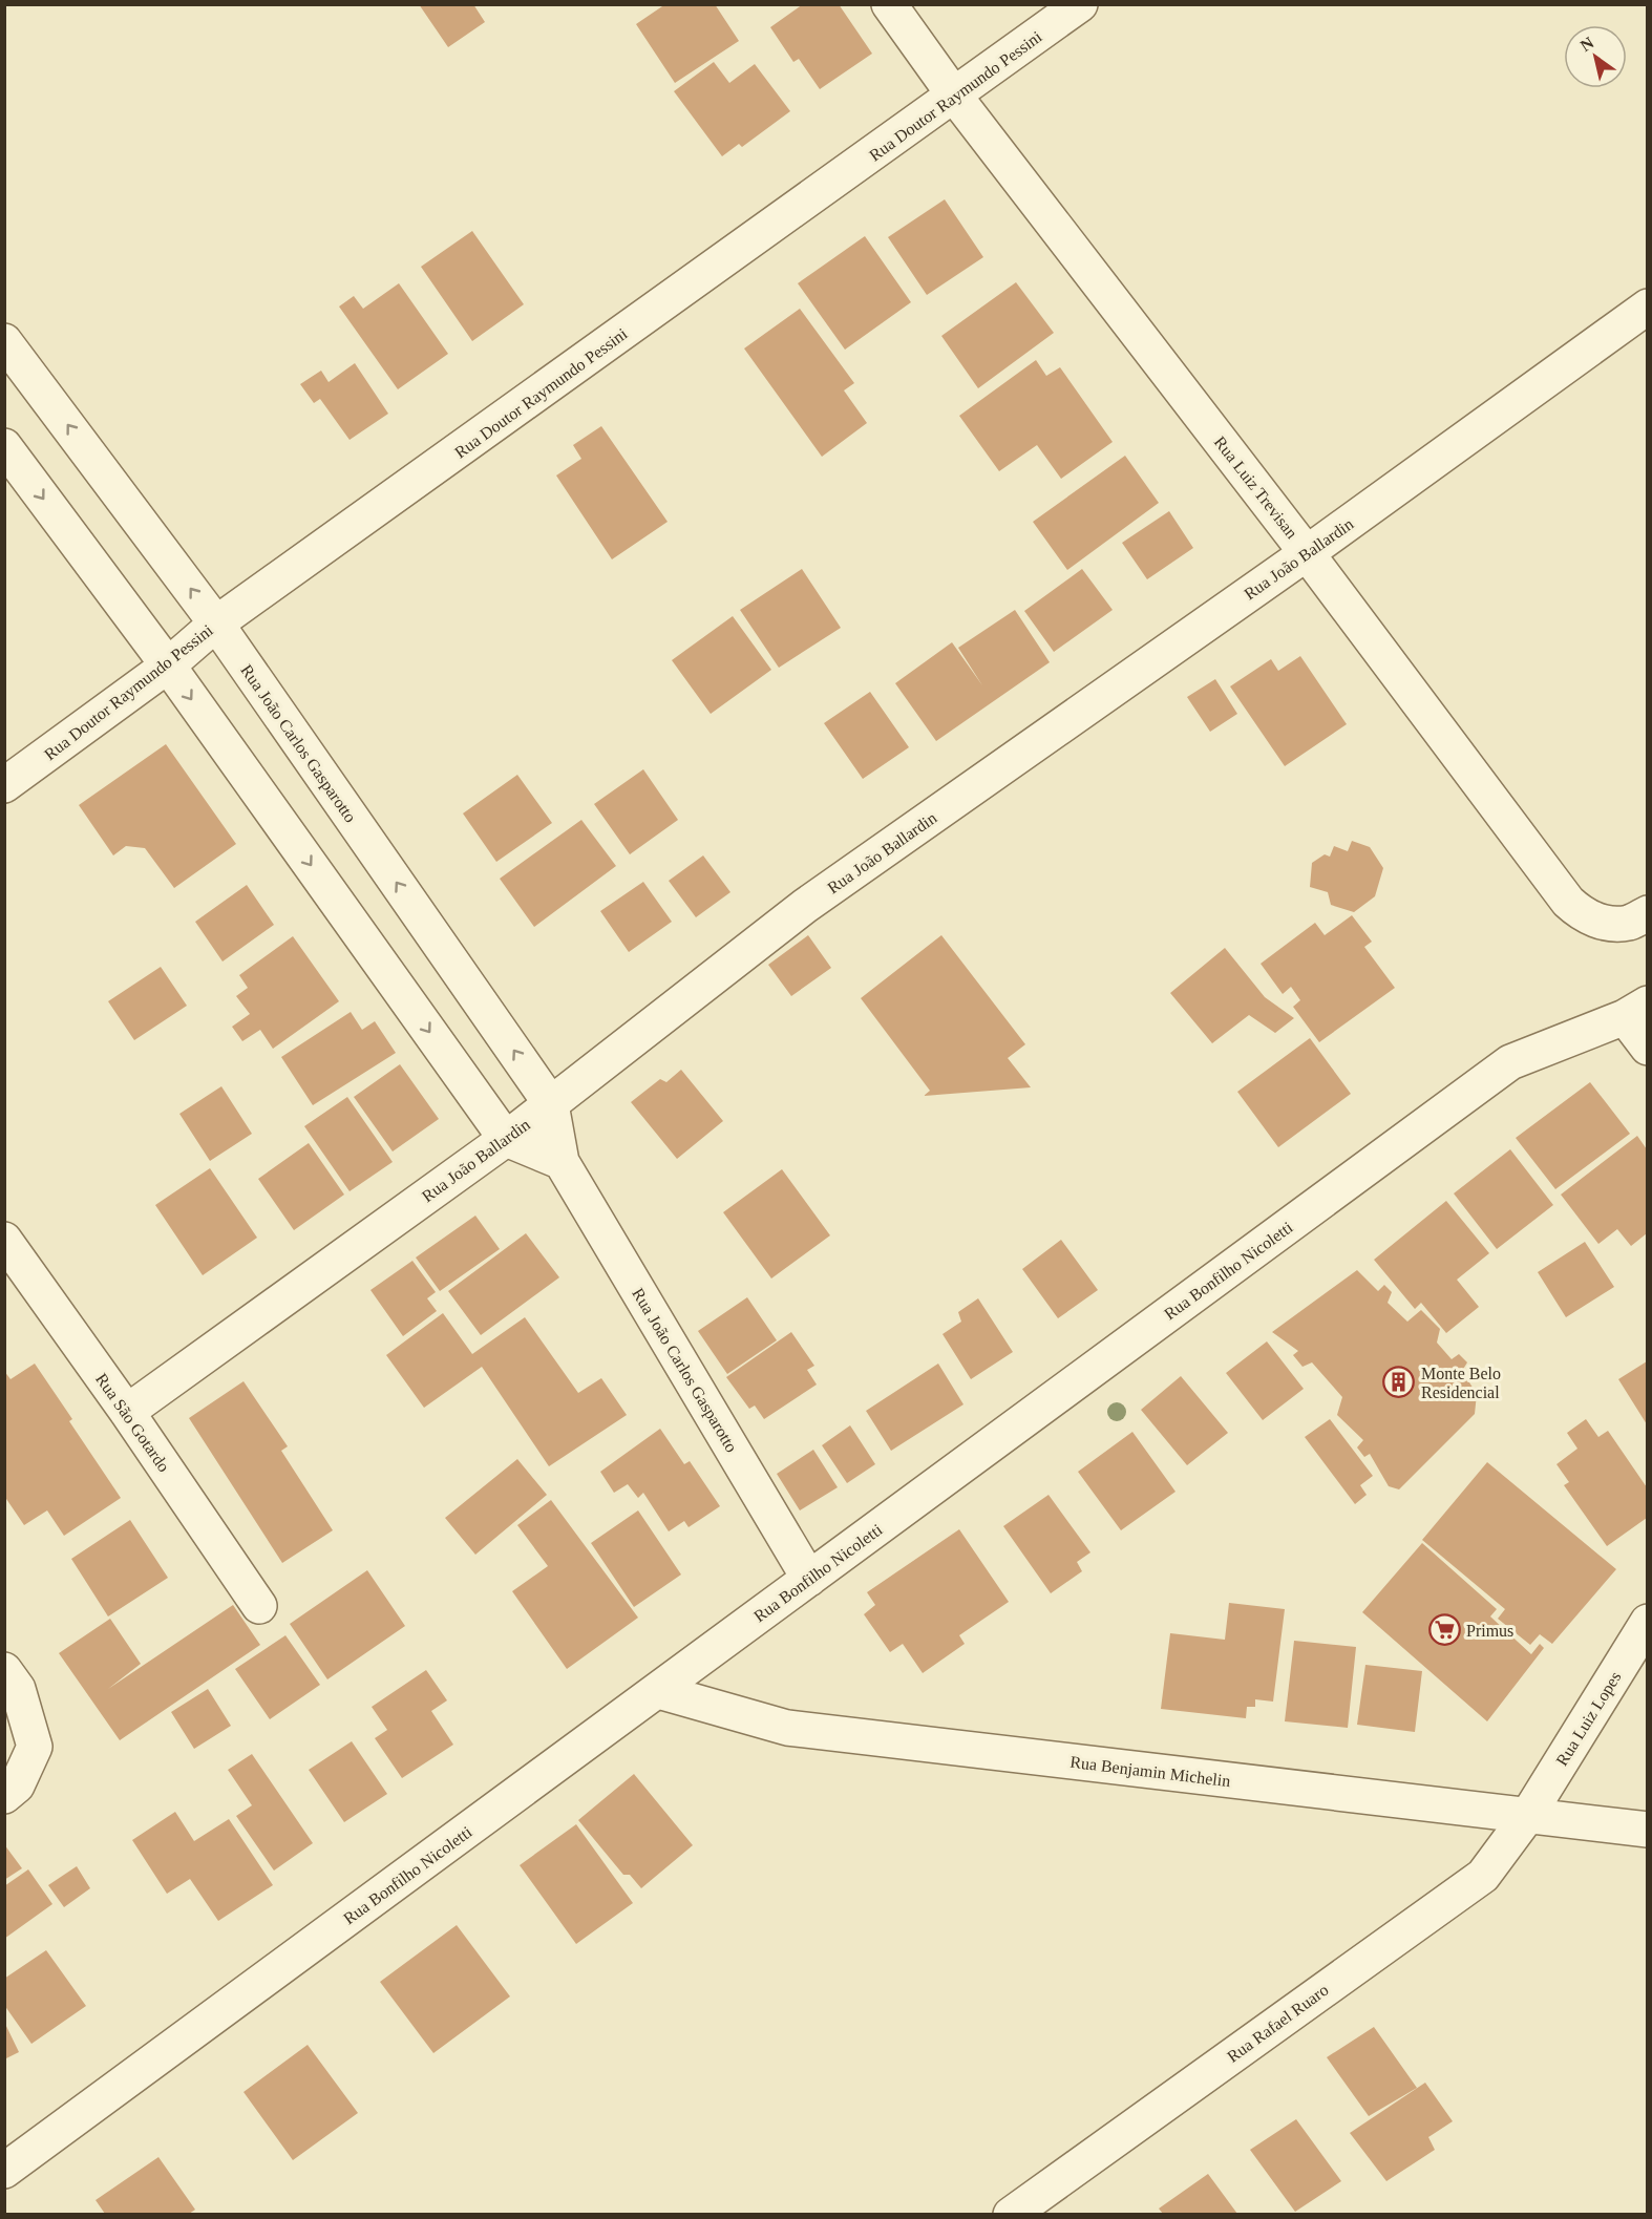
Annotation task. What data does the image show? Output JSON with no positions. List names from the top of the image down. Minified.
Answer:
{"streets":{"street":["Rua Doutor Raymundo Pessini","Rua Luiz Trevisan","Rua João Ballardin","Rua João Carlos Gasparotto","Rua Bonfilho Nicoletti","Rua São Gotardo","Rua Luiz Lopes","Rua Benjamin Michelin","Rua Rafael Ruaro"]},"crossings":[["Rua Doutor Raymundo Pessini","Rua Luiz Trevisan"],["Rua Doutor Raymundo Pessini","Rua João Carlos Gasparotto"],["Rua Luiz Trevisan","Rua João Ballardin"],["Rua João Ballardin","Rua João Carlos Gasparotto"],["Rua João Ballardin","Rua São Gotardo"],["Rua João Carlos Gasparotto","Rua Bonfilho Nicoletti"],["Rua Bonfilho Nicoletti","Rua Benjamin Michelin"],["Rua Luiz Lopes","Rua Benjamin Michelin"],["Rua Luiz Lopes","Rua Rafael Ruaro"],["Rua Benjamin Michelin","Rua Rafael Ruaro"]],"places":{"building":["Monte Belo Residencial"],"supermarket":["Primus"]},"north":"top left"}
